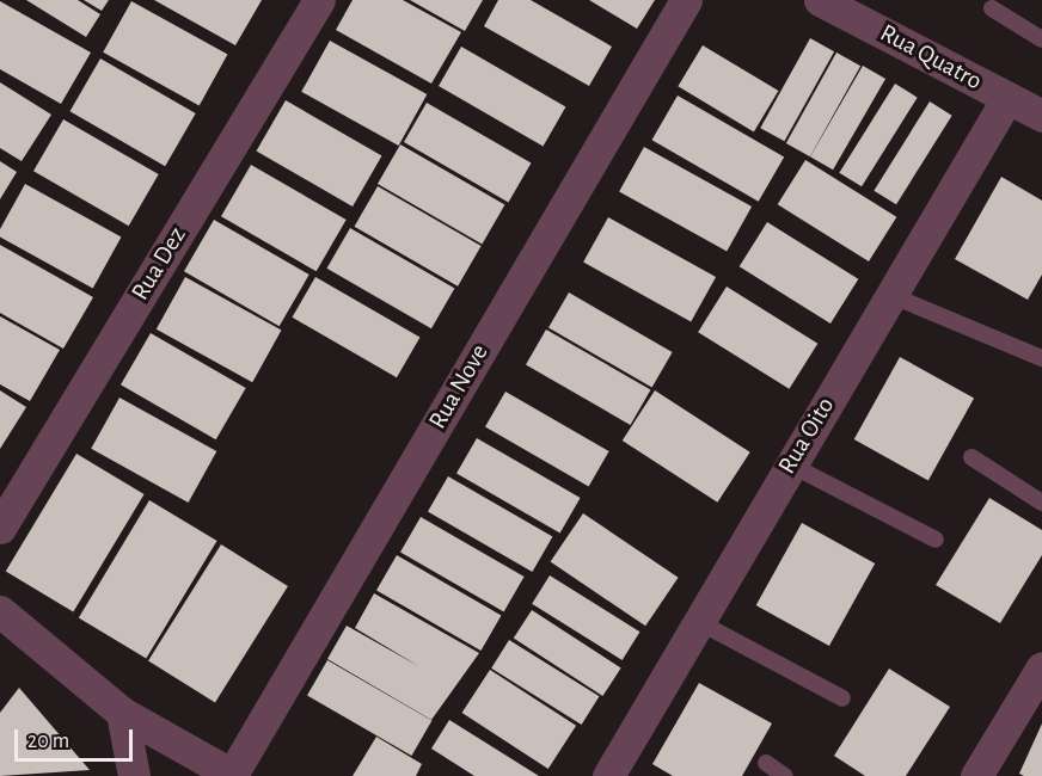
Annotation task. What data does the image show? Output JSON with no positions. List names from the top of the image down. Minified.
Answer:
{"streets":{"street":["Rua Quatro","Rua Dez","Rua Nove","Rua Oito"]},"crossings":[["Rua Quatro","Rua Oito"]],"scale_bar":"20 m"}
